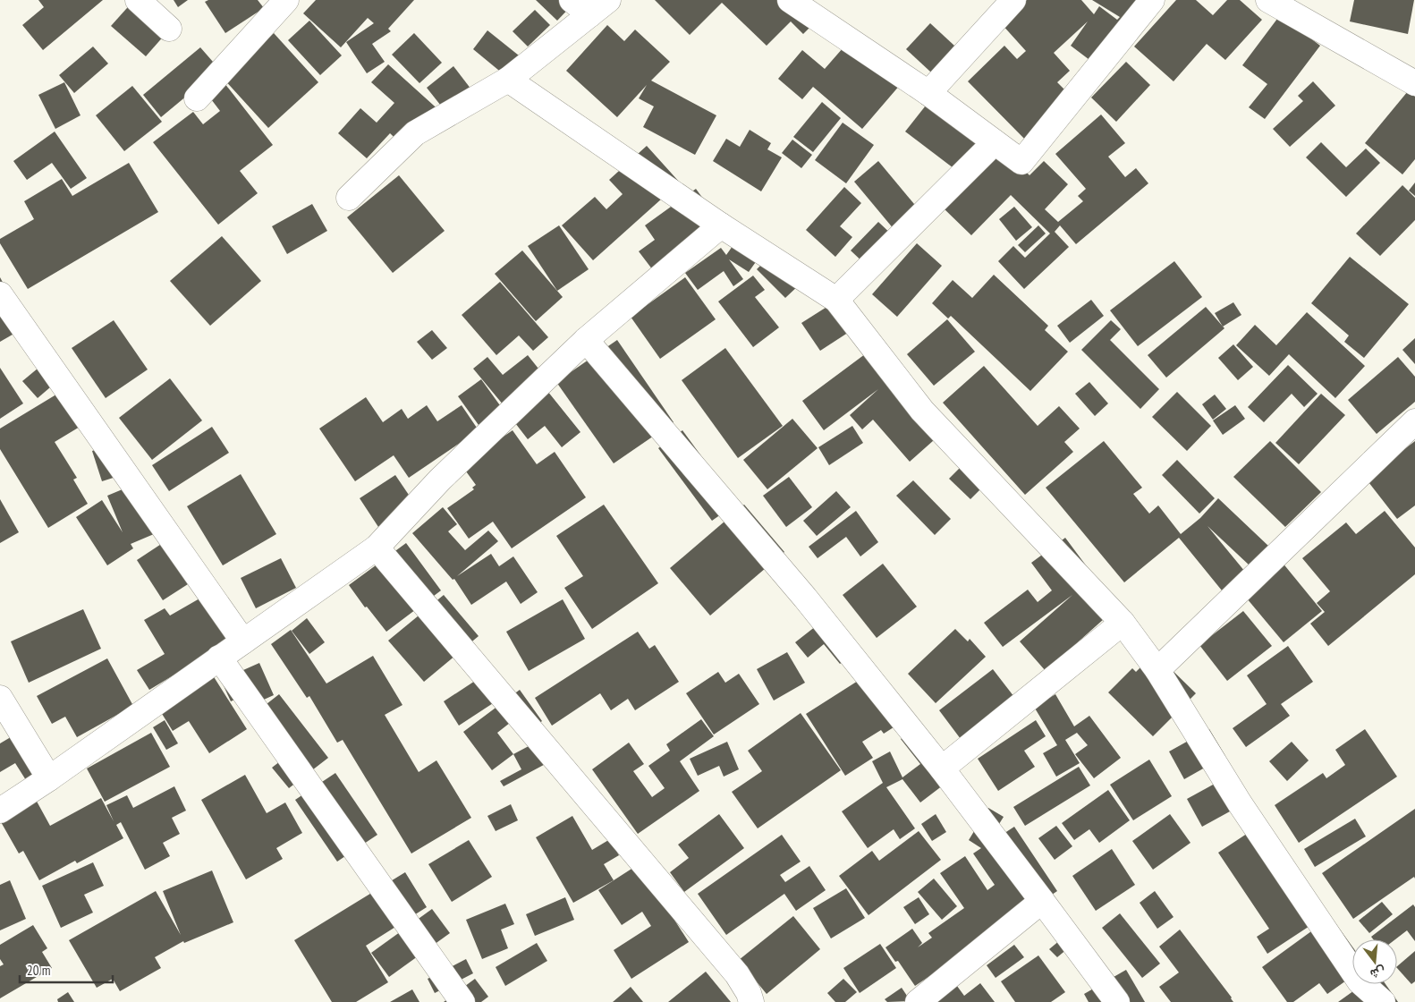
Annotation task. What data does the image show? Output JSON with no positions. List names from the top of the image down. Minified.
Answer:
{"scale_bar":"20 m","north":"bottom"}
